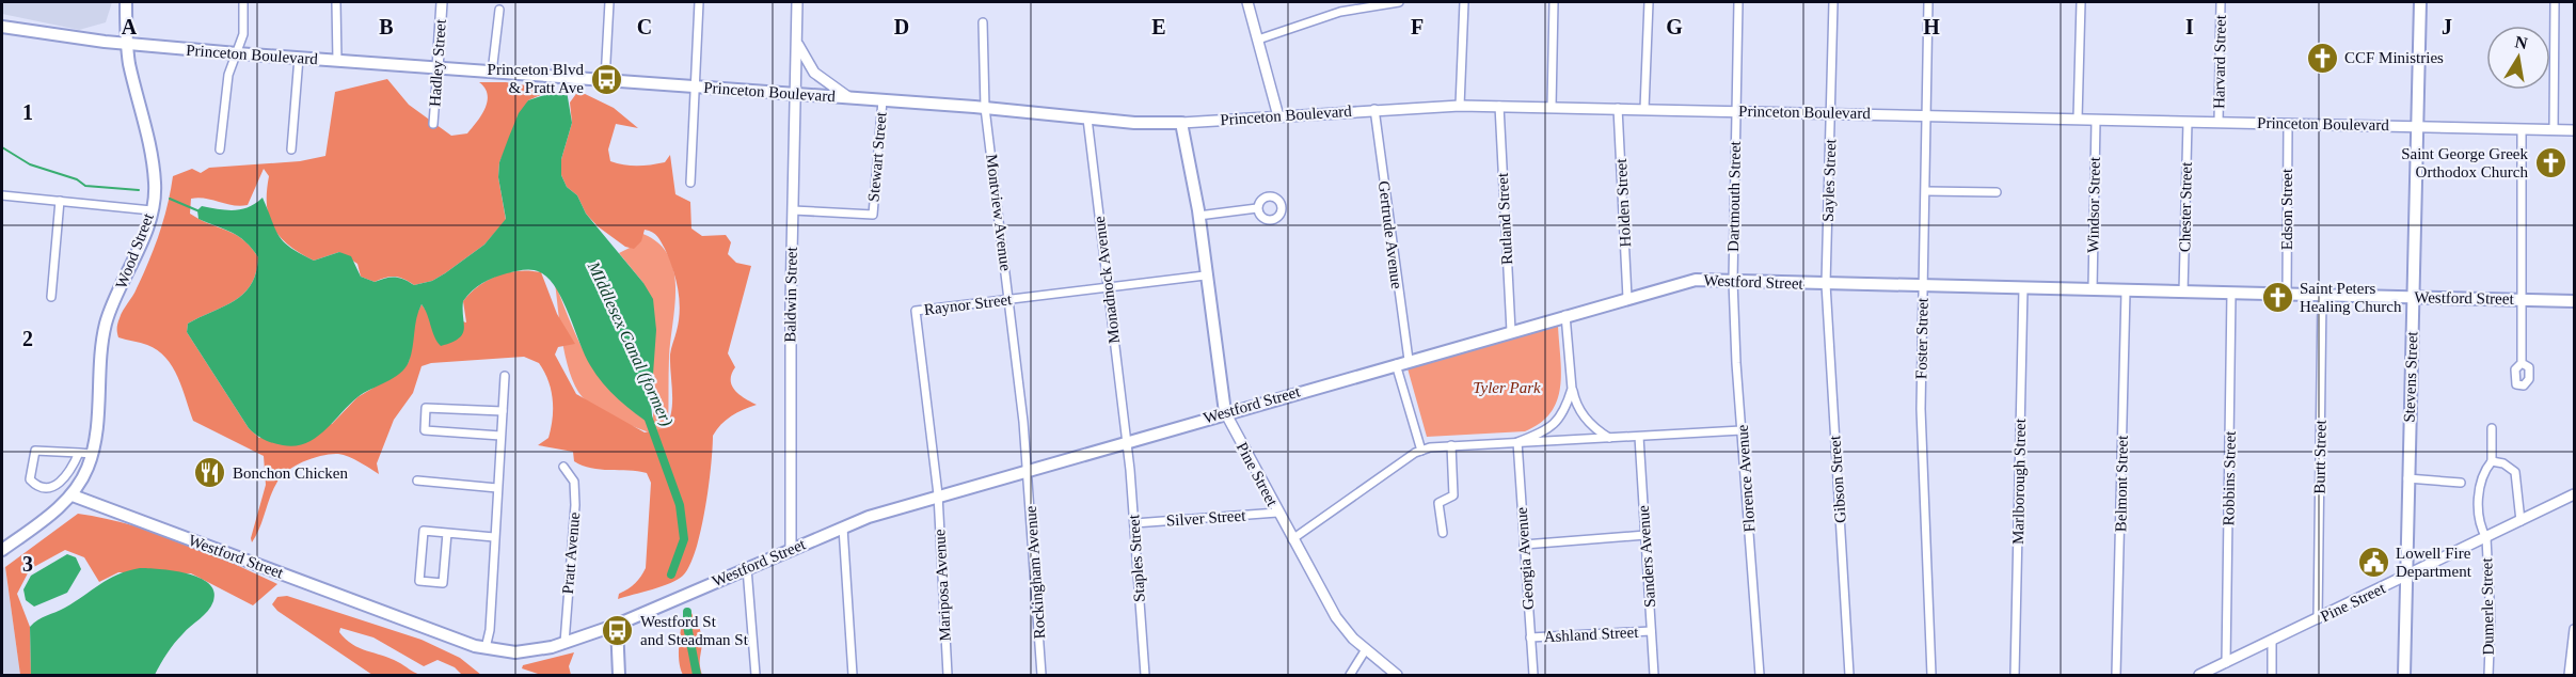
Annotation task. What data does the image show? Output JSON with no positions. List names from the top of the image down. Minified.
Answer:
{"streets":{"main road":["Princeton Boulevard","Wood Street","Westford Street","Stevens Street","Pine Street"],"street":["Harvard Street","Hadley Street","Stewart Street","Sayles Street","Dartmouth Street","Holden Street","Windsor Street","Chester Street","Edson Street","Montview Avenue","Rutland Street","Gertrude Avenue","Monadnock Avenue","Baldwin Street","Raynor Street","Foster Street","Burtt Street","Florence Avenue","Robbins Street","Gibson Street","Marlborough Street","Belmont Street","Silver Street","Pratt Avenue","Sanders Avenue","Staples Street","Georgia Avenue","Rockingham Avenue","Mariposa Avenue","Dumerle Street","Ashland Street"]},"crossings":[["Princeton Boulevard","Harvard Street"],["Princeton Boulevard","Hadley Street"],["Princeton Boulevard","Stewart Street"],["Princeton Boulevard","Sayles Street"],["Princeton Boulevard","Dartmouth Street"],["Princeton Boulevard","Holden Street"],["Princeton Boulevard","Windsor Street"],["Princeton Boulevard","Chester Street"],["Princeton Boulevard","Edson Street"],["Princeton Boulevard","Montview Avenue"],["Princeton Boulevard","Rutland Street"],["Princeton Boulevard","Gertrude Avenue"],["Princeton Boulevard","Wood Street"],["Princeton Boulevard","Monadnock Avenue"],["Princeton Boulevard","Baldwin Street"],["Princeton Boulevard","Foster Street"],["Princeton Boulevard","Stevens Street"],["Princeton Boulevard","Pine Street"],["Stewart Street","Baldwin Street"],["Sayles Street","Westford Street"],["Sayles Street","Gibson Street"],["Dartmouth Street","Westford Street"],["Dartmouth Street","Florence Avenue"],["Holden Street","Westford Street"],["Windsor Street","Westford Street"],["Chester Street","Westford Street"],["Edson Street","Westford Street"],["Montview Avenue","Westford Street"],["Montview Avenue","Raynor Street"],["Montview Avenue","Rockingham Avenue"],["Rutland Street","Westford Street"],["Gertrude Avenue","Westford Street"],["Wood Street","Westford Street"],["Monadnock Avenue","Westford Street"],["Monadnock Avenue","Raynor Street"],["Monadnock Avenue","Staples Street"],["Westford Street","Baldwin Street"],["Westford Street","Raynor Street"],["Westford Street","Foster Street"],["Westford Street","Stevens Street"],["Westford Street","Burtt Street"],["Westford Street","Pine Street"],["Westford Street","Florence Avenue"],["Westford Street","Robbins Street"],["Westford Street","Gibson Street"],["Westford Street","Marlborough Street"],["Westford Street","Belmont Street"],["Westford Street","Pratt Avenue"],["Westford Street","Staples Street"],["Westford Street","Rockingham Avenue"],["Westford Street","Mariposa Avenue"],["Raynor Street","Pine Street"],["Raynor Street","Mariposa Avenue"],["Stevens Street","Pine Street"],["Burtt Street","Pine Street"],["Pine Street","Robbins Street"],["Pine Street","Silver Street"],["Pine Street","Dumerle Street"],["Silver Street","Staples Street"],["Sanders Avenue","Ashland Street"],["Georgia Avenue","Ashland Street"]],"water":["MIddlesex Canal (former)"],"parks":["Tyler Park"],"places":{"church":["CCF Ministries","Saint George Greek Orthodox Church","Saint Peters Healing Church"],"bus stop":["Princeton Blvd & Pratt Ave","Westford St and Steadman St"],"restaurant":["Bonchon Chicken"],"public building":["Lowell Fire Department"]},"north":"top","grid":{"columns":["A","B","C","D","E","F","G","H","I","J"],"rows":["1","2","3"]}}
